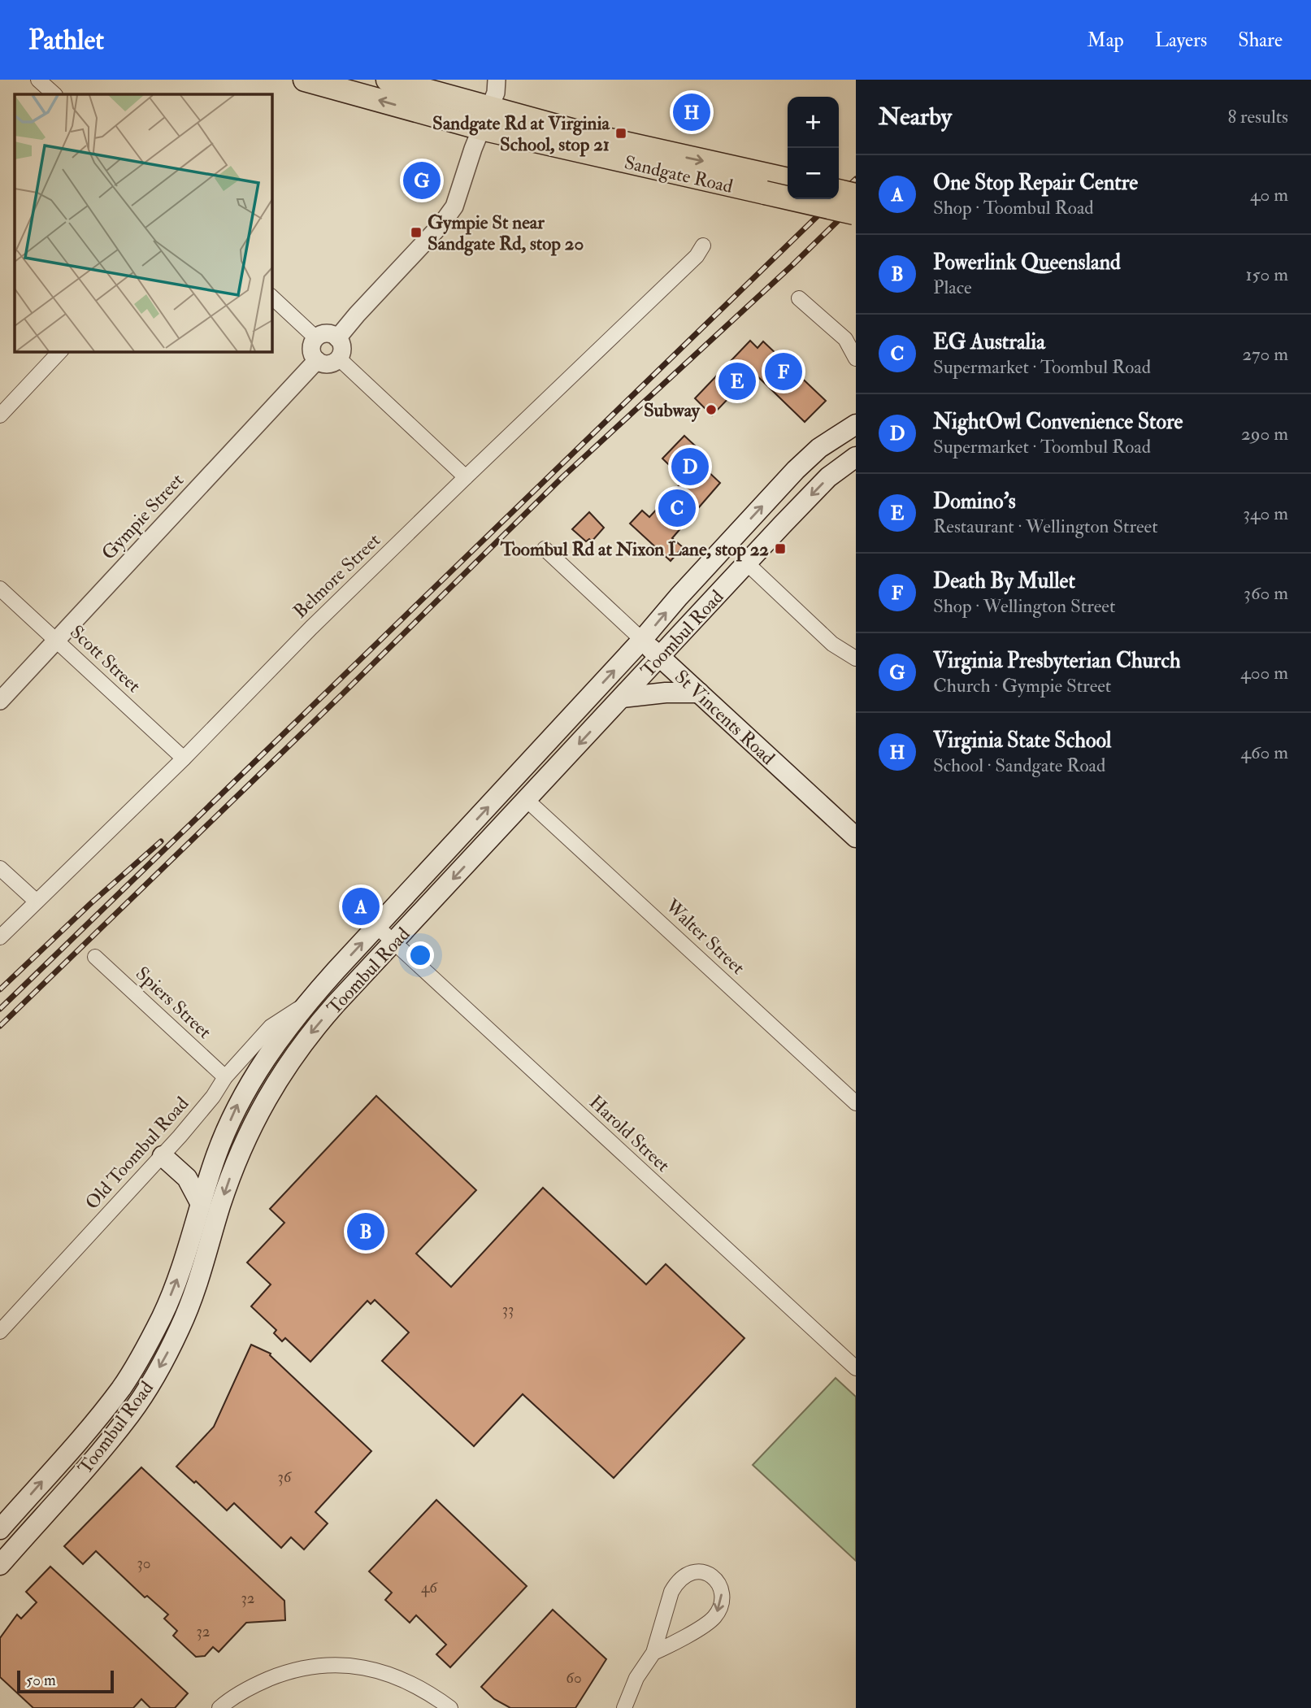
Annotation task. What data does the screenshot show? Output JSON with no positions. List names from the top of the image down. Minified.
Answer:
{"streets":{"highway":["Sandgate Road"],"main road":["Toombul Road","St Vincents Road"],"street":["Gympie Street","Belmore Street","Scott Street","Walter Street","Spiers Street","Harold Street","Old Toombul Road"]},"crossings":[["Gympie Street","Scott Street"],["Belmore Street","Scott Street"],["Toombul Road","St Vincents Road"],["Toombul Road","Walter Street"],["Toombul Road","Harold Street"],["Toombul Road","Old Toombul Road"],["Spiers Street","Old Toombul Road"]],"places":{"transit":["Sandgate Rd at Virginia School, stop 21","Gympie St near Sandgate Rd, stop 20","Toombul Rd at Nixon Lane, stop 22"],"other":["Subway"]},"house_numbers":["33","36","30","46","32","32","60"],"scale_bar":"50 m","page":{"header":"Pathlet","nav":["Map","Layers","Share"],"heading":["Nearby","8 results"],"pins":["H","G","F","E","D","C","A","B"],"map_buttons":["+","−"],"list":[{"mark":"A","name":"One Stop Repair Centre","note":"Shop · Toombul Road","value":"40 m"},{"mark":"B","name":"Powerlink Queensland","note":"Place","value":"150 m"},{"mark":"C","name":"EG Australia","note":"Supermarket · Toombul Road","value":"270 m"},{"mark":"D","name":"NightOwl Convenience Store","note":"Supermarket · Toombul Road","value":"290 m"},{"mark":"E","name":"Domino's","note":"Restaurant · Wellington Street","value":"340 m"},{"mark":"F","name":"Death By Mullet","note":"Shop · Wellington Street","value":"360 m"},{"mark":"G","name":"Virginia Presbyterian Church","note":"Church · Gympie Street","value":"400 m"},{"mark":"H","name":"Virginia State School","note":"School · Sandgate Road","value":"460 m"}],"scale":"50 m"}}
